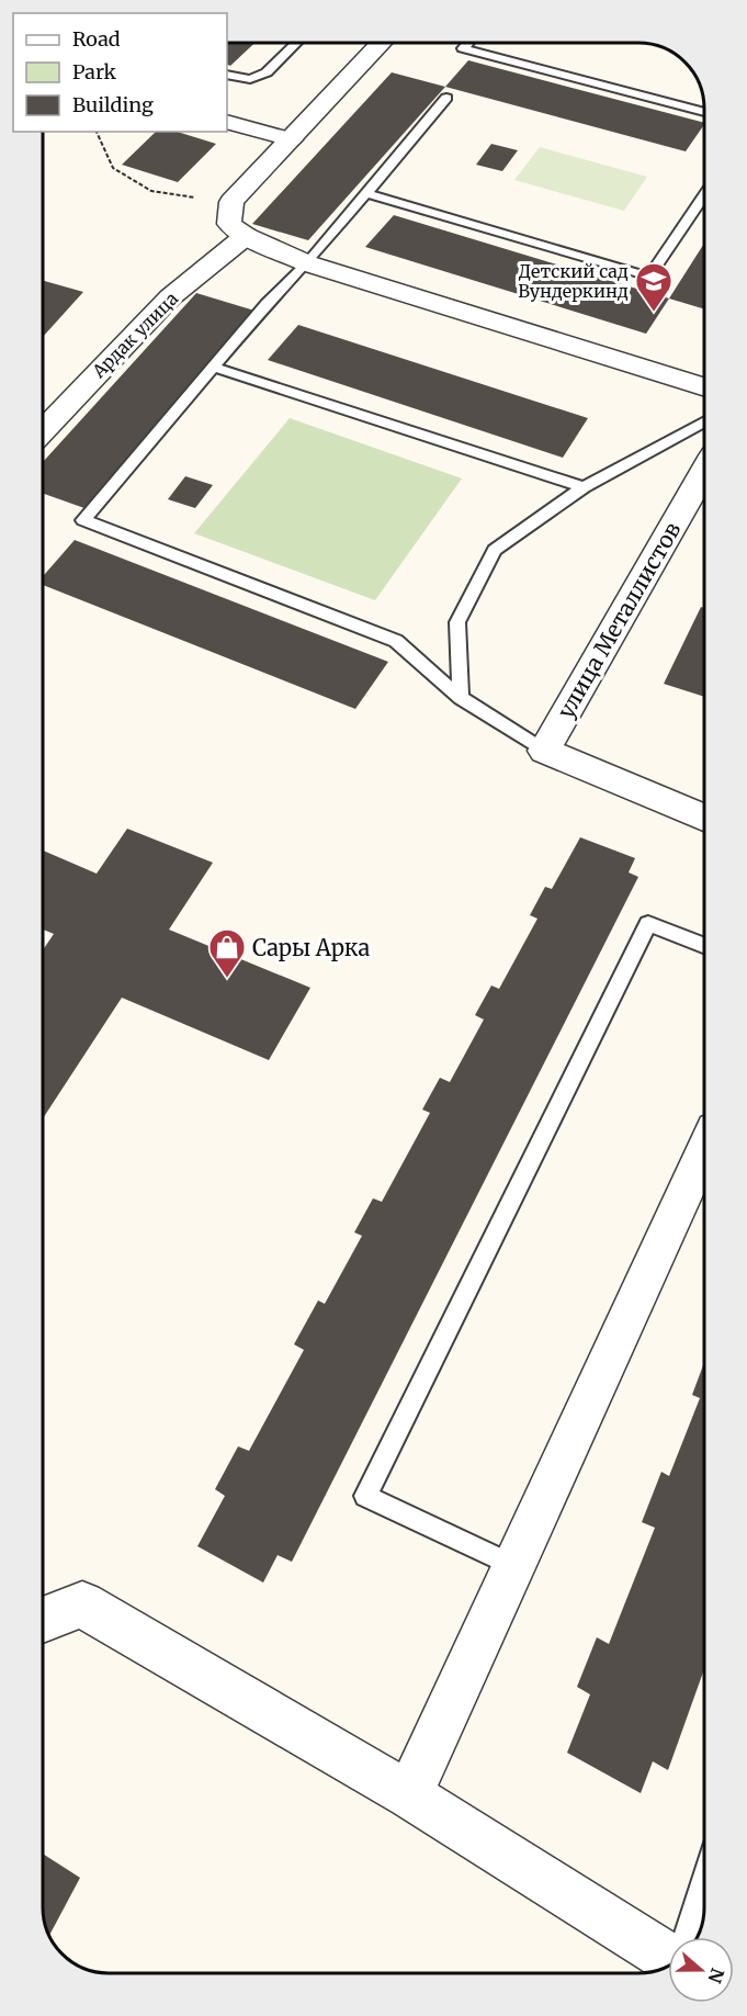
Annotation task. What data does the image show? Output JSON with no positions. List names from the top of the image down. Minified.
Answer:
{"streets":{"street":["Ардак улица","улица Металлистов"]},"places":{"school or university":["Детский сад Вундеркинд"],"shop":["Сары Арка"]},"legend":["Road","Park","Building"],"north":"right"}
